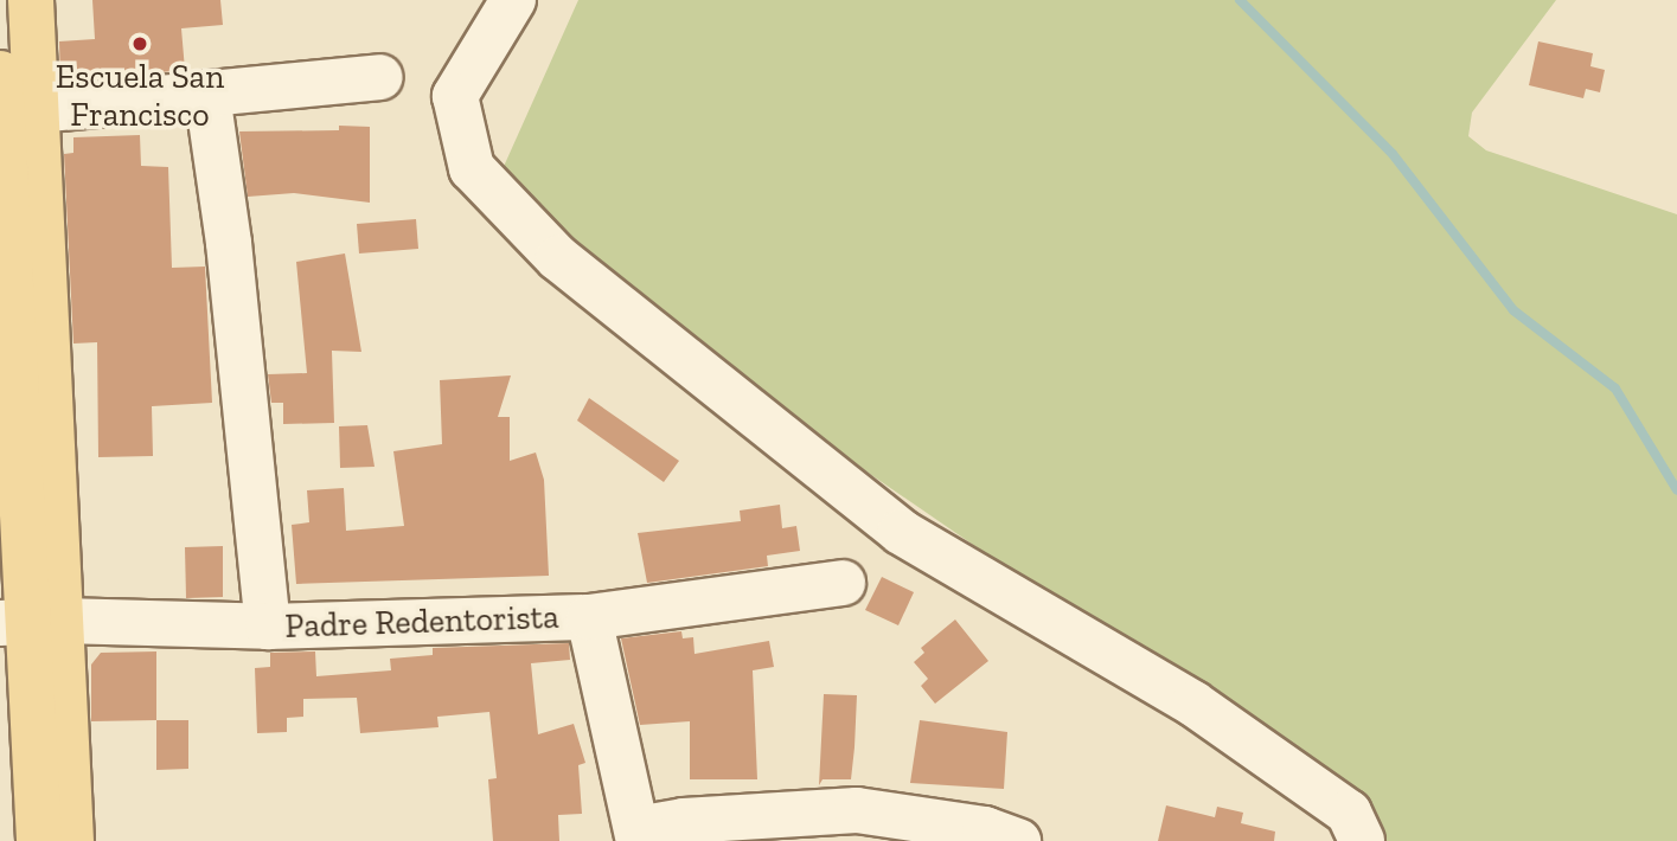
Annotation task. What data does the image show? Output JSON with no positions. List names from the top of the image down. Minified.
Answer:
{"streets":{"street":["Padre Redentorista"]},"places":["Escuela San Francisco"]}
